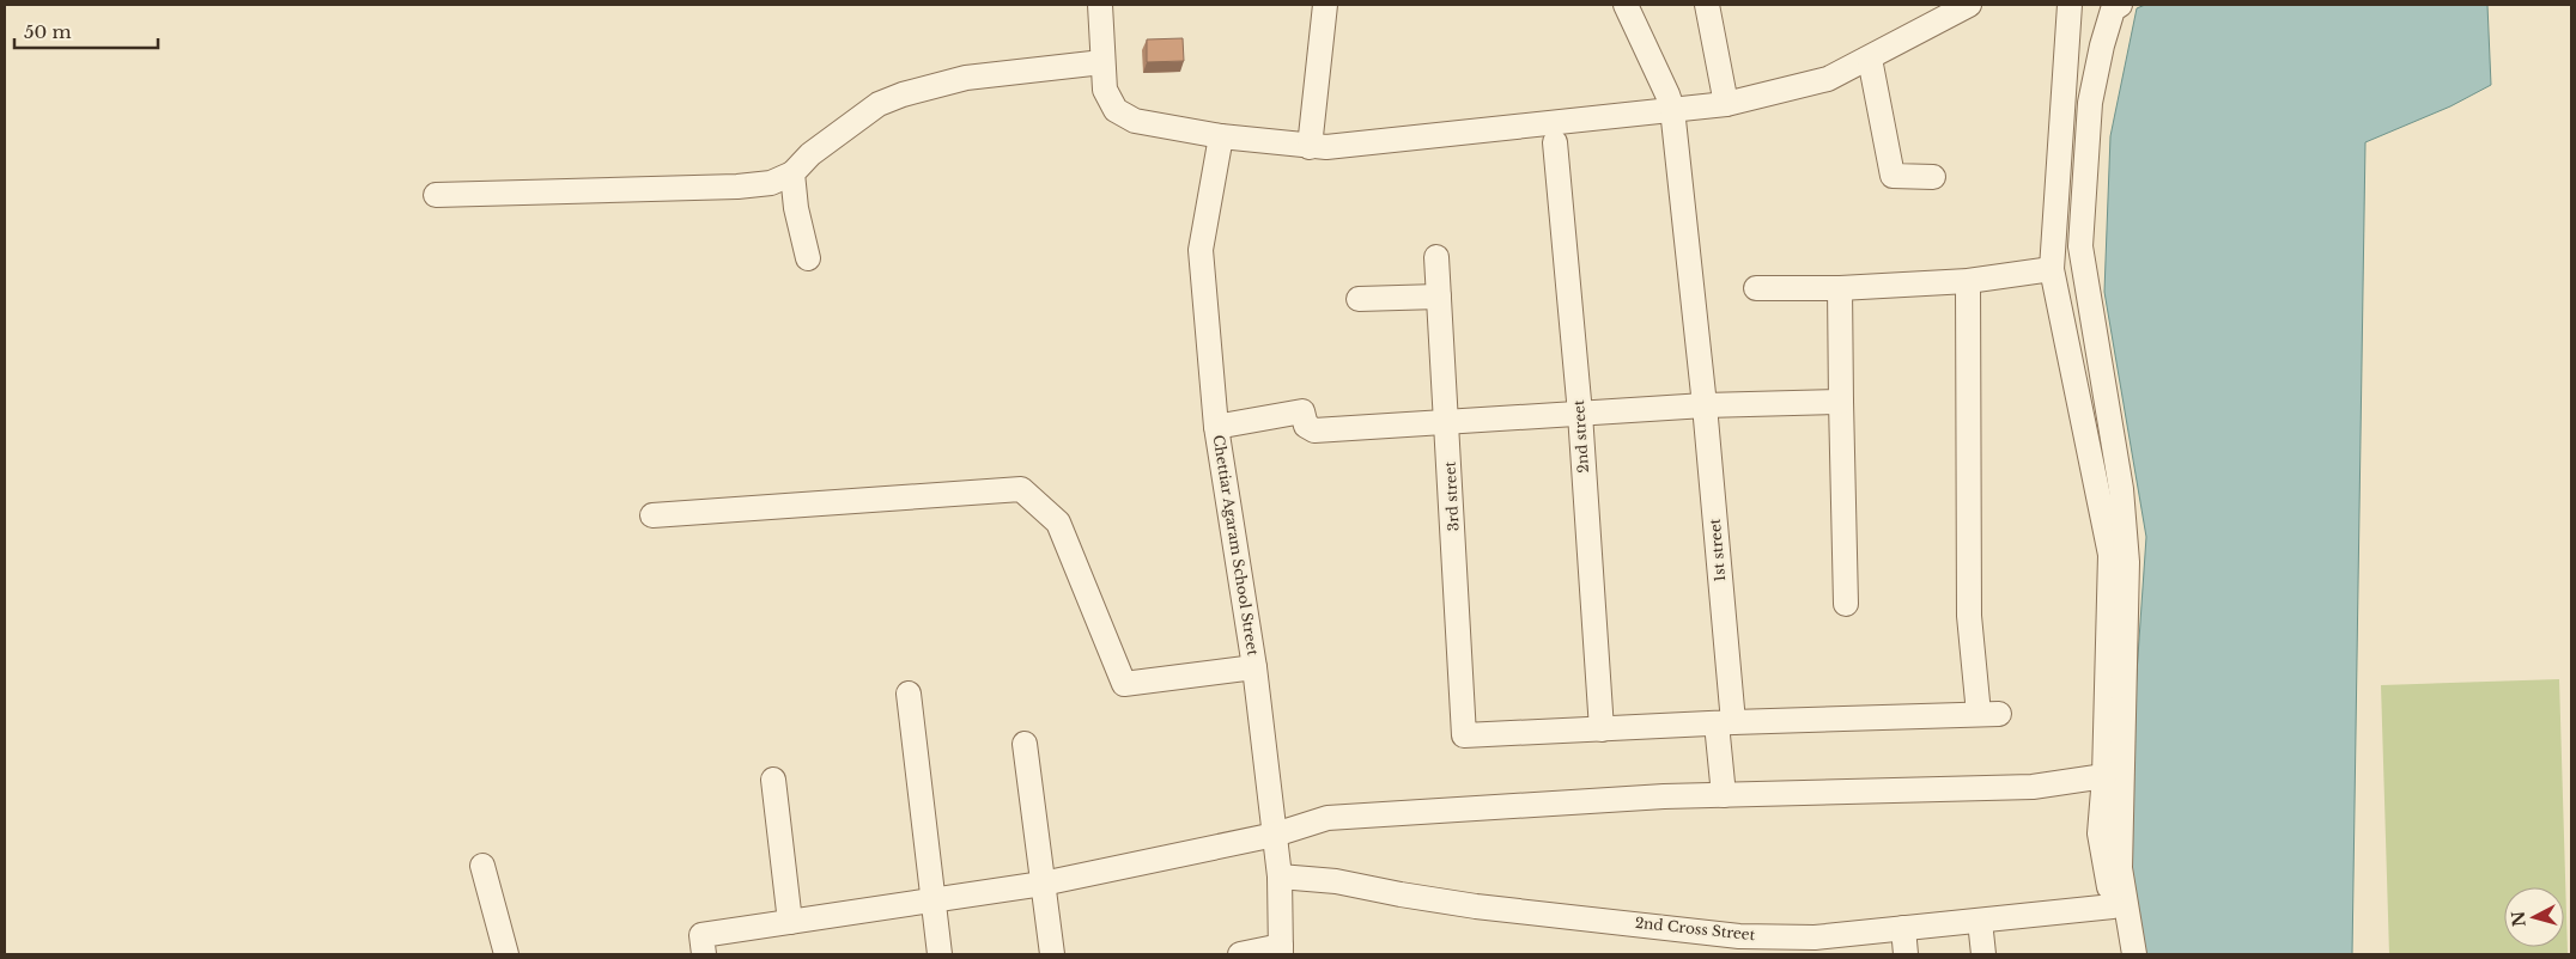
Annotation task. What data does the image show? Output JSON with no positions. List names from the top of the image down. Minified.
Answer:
{"streets":{"street":["2nd street","3rd street","Chettiar Agaram School Street","1st street","2nd Cross Street"]},"crossings":[["2nd street","3rd street"],["Chettiar Agaram School Street","2nd Cross Street"]],"scale_bar":"50 m","north":"left"}
